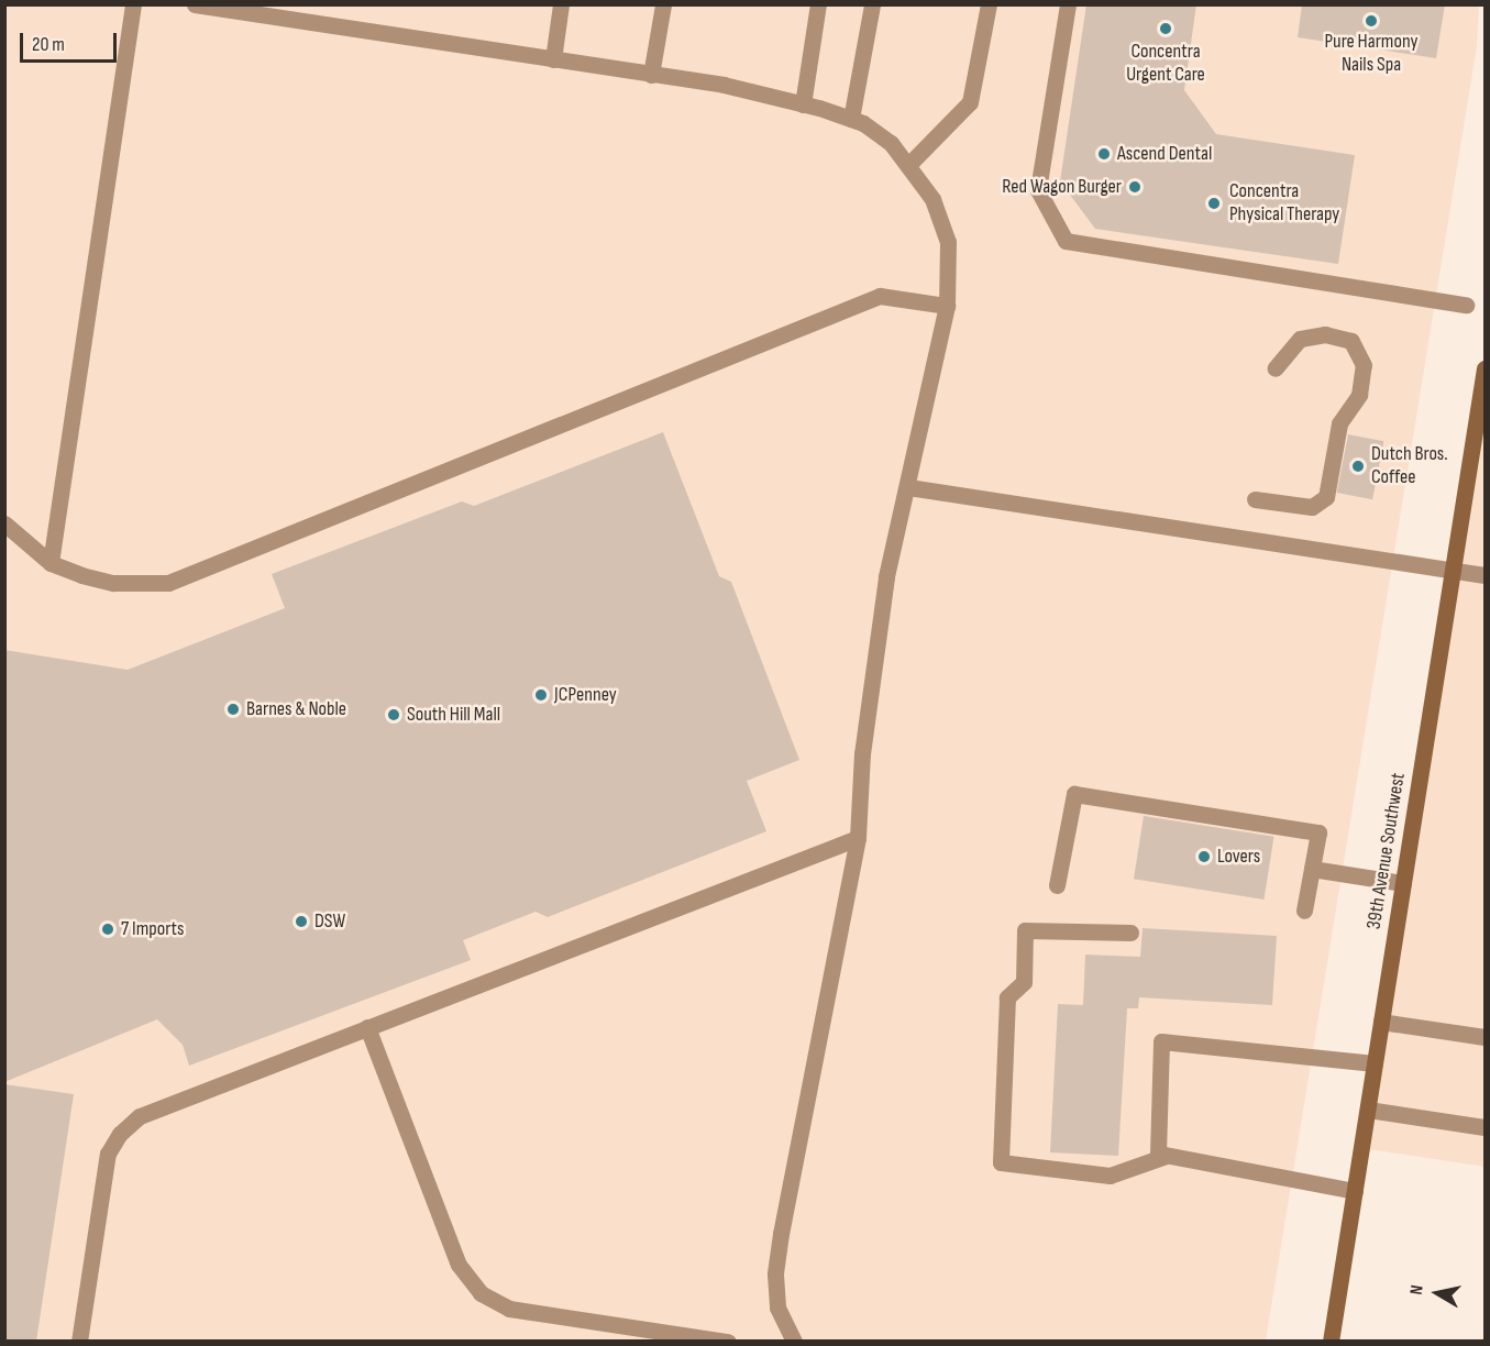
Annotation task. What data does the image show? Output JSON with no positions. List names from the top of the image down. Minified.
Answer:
{"streets":{"main road":["39th Avenue Southwest"]},"places":["Pure Harmony Nails Spa","Concentra Urgent Care","Ascend Dental","Red Wagon Burger","Concentra Physical Therapy","Dutch Bros. Coffee","JCPenney","Barnes & Noble","South Hill Mall","Lovers","DSW","7 Imports"],"scale_bar":"20 m","north":"left"}
